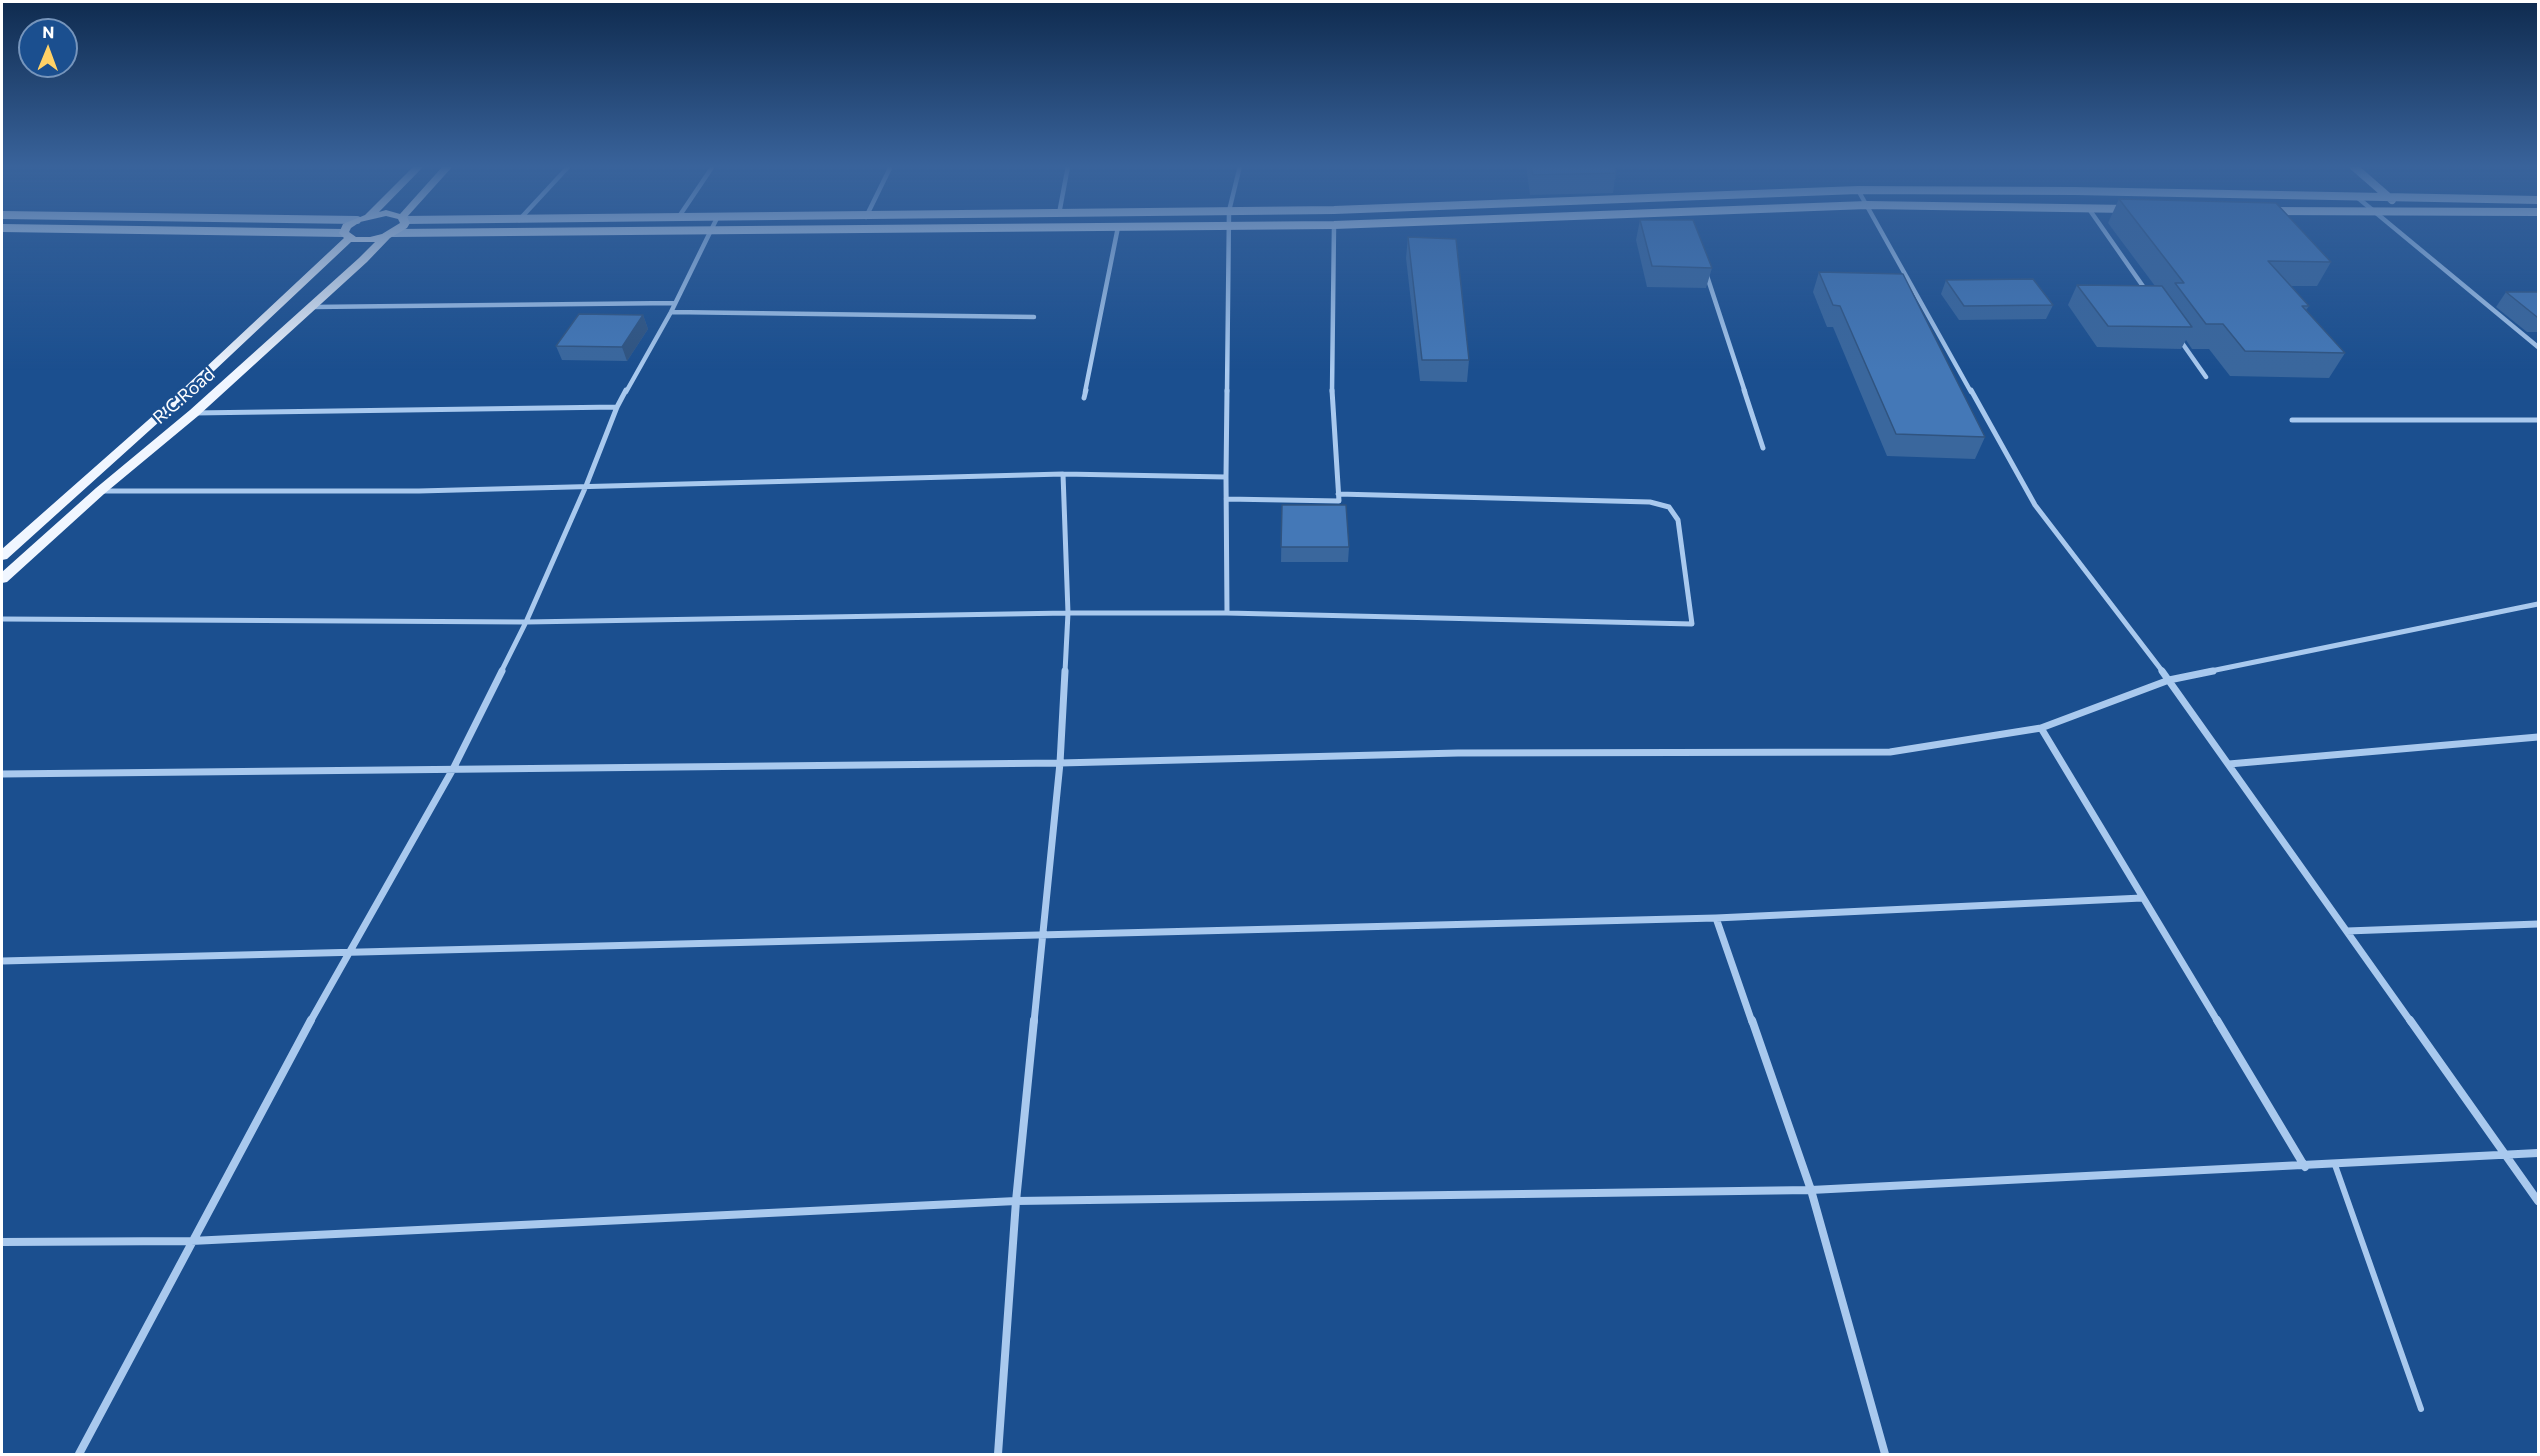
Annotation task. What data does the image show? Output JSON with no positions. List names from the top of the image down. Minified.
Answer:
{"streets":{"main road":["R.C.Road"]},"north":"top"}
